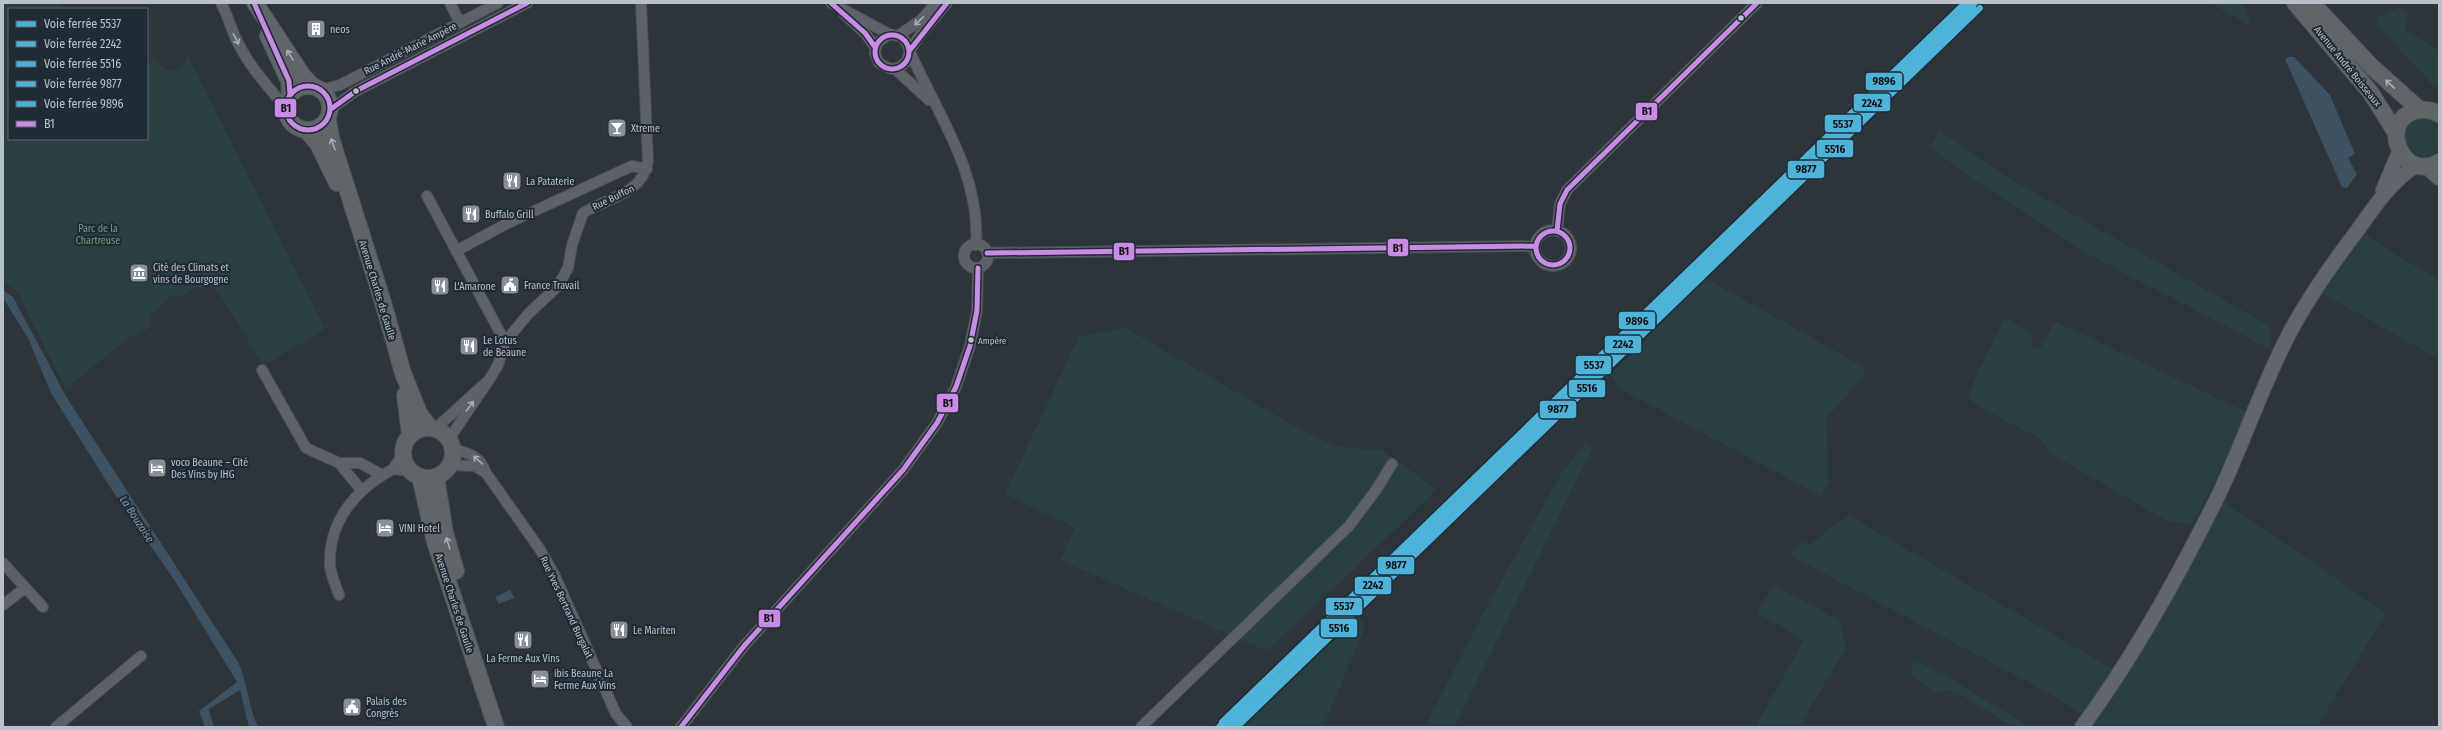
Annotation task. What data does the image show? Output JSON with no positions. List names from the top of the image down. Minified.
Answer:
{"streets":{"main road":["Avenue André Boisseaux","Avenue Charles de Gaulle"],"street":["Rue André-Marie Ampère","Rue Buffon","Rue Yves Bertrand Burgalat"]},"crossings":[["Rue André-Marie Ampère","Avenue Charles de Gaulle"],["Rue Buffon","Avenue Charles de Gaulle"],["Rue Buffon","Rue Yves Bertrand Burgalat"],["Avenue Charles de Gaulle","Rue Yves Bertrand Burgalat"]],"water":["La Bouzaise"],"parks":["Parc de la Chartreuse"],"places":{"building":["neos"],"bar":["Xtreme"],"restaurant":["La Pataterie","Buffalo Grill","L'Amarone","Le Lotus de Beaune","Le Mariten","La Ferme Aux Vins"],"museum":["Cité des Climats et vins de Bourgogne"],"public building":["France Travail","Palais des Congrès"],"other":["Ampère"],"hotel":["voco Beaune – Cité Des Vins by IHG","VINI Hotel","ibis Beaune La Ferme Aux Vins"]},"lines":["rail line 5537","rail line 2242","rail line 9896","transit line B1","rail line 5516","rail line 9877"],"legend":["Voie ferrée 5537","Voie ferrée 2242","Voie ferrée 5516","Voie ferrée 9877","Voie ferrée 9896","B1"]}
